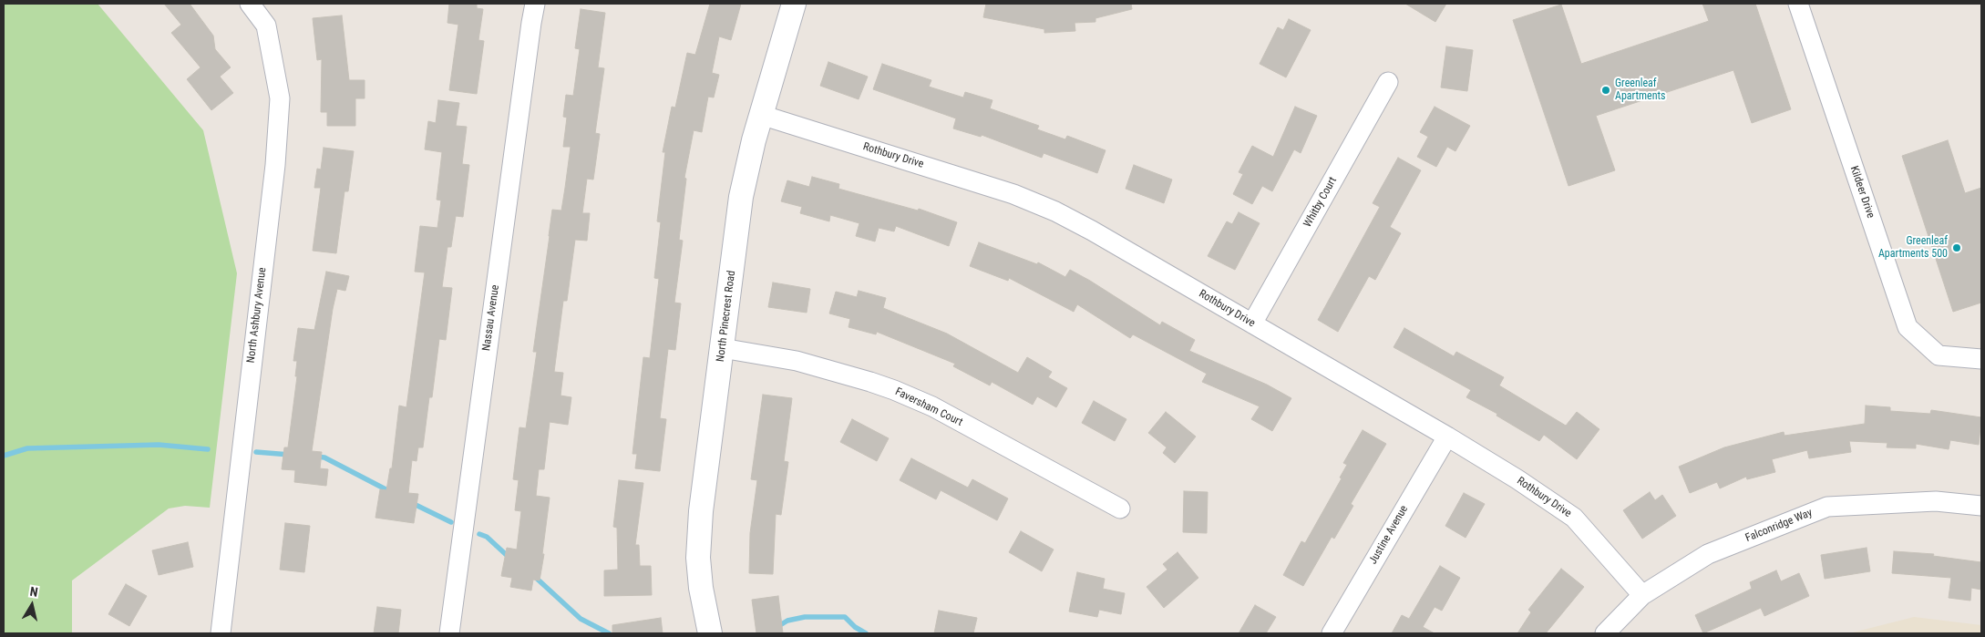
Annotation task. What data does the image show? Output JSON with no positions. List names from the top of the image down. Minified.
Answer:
{"streets":{"street":["Rothbury Drive","Kildeer Drive","Whitby Court","North Ashbury Avenue","North Pinecrest Road","Nassau Avenue","Faversham Court","Falconridge Way","Justine Avenue"]},"crossings":[["Rothbury Drive","Whitby Court"],["Rothbury Drive","North Pinecrest Road"],["Rothbury Drive","Falconridge Way"],["Rothbury Drive","Justine Avenue"],["North Pinecrest Road","Faversham Court"]],"places":["Greenleaf Apartments","Greenleaf Apartments 500"],"north":"top"}
